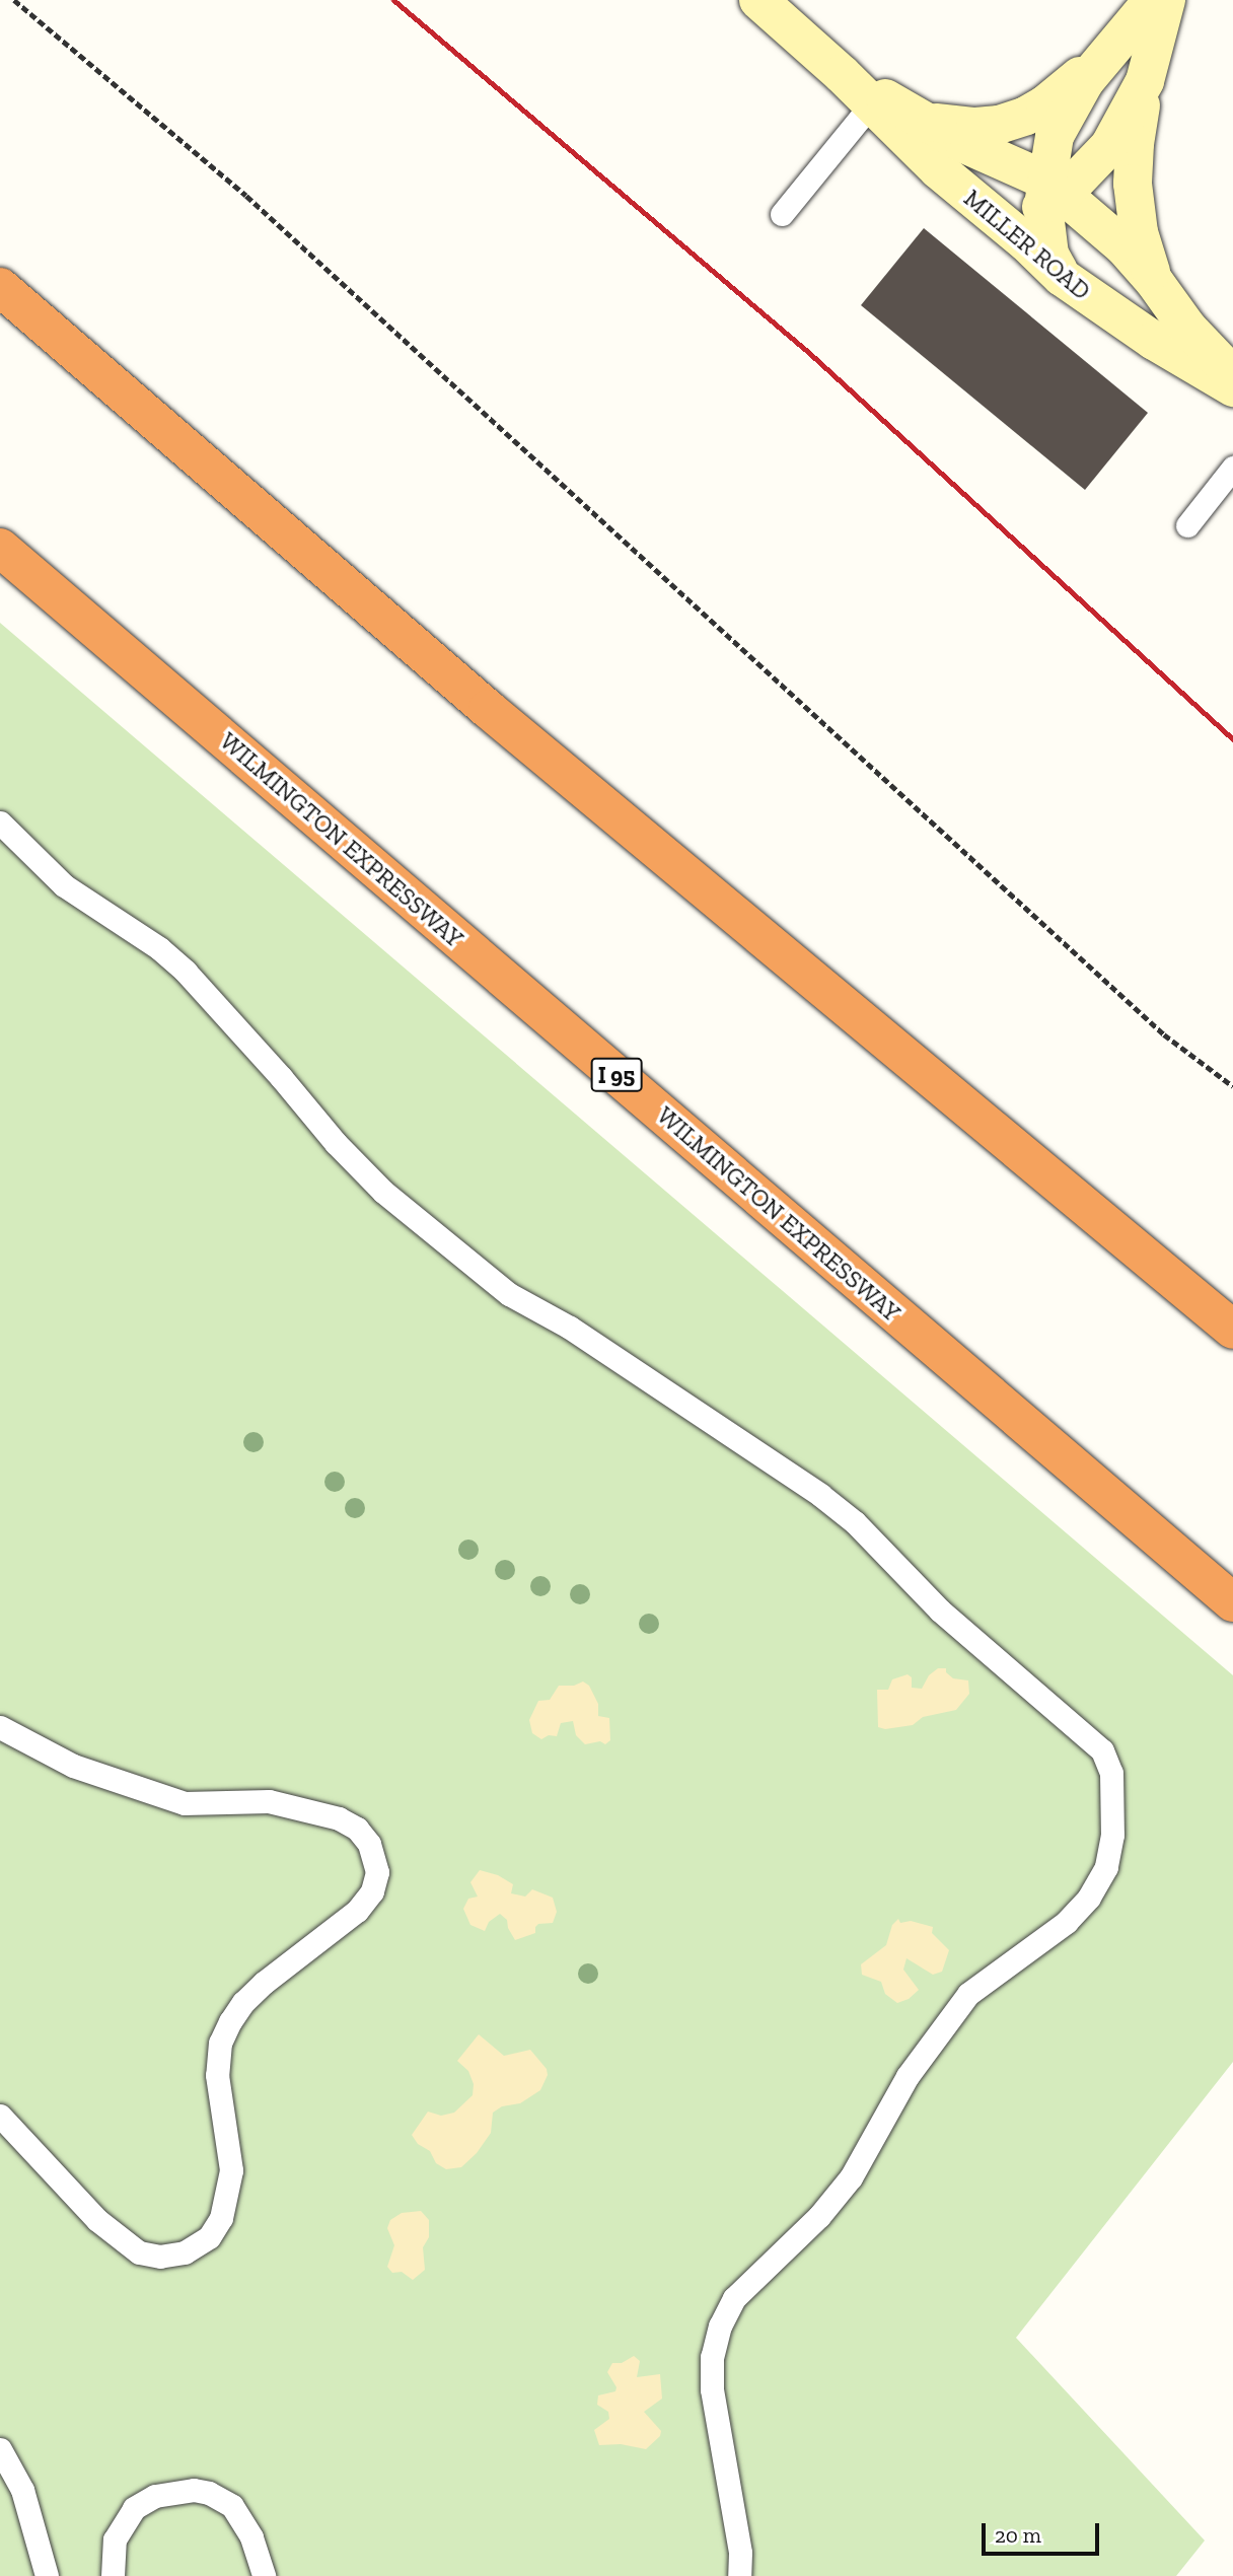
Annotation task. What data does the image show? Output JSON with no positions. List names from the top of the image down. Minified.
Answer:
{"streets":{"highway":["WILMINGTON EXPRESSWAY","I 95"],"street":["MILLER ROAD"]},"scale_bar":"20 m"}
